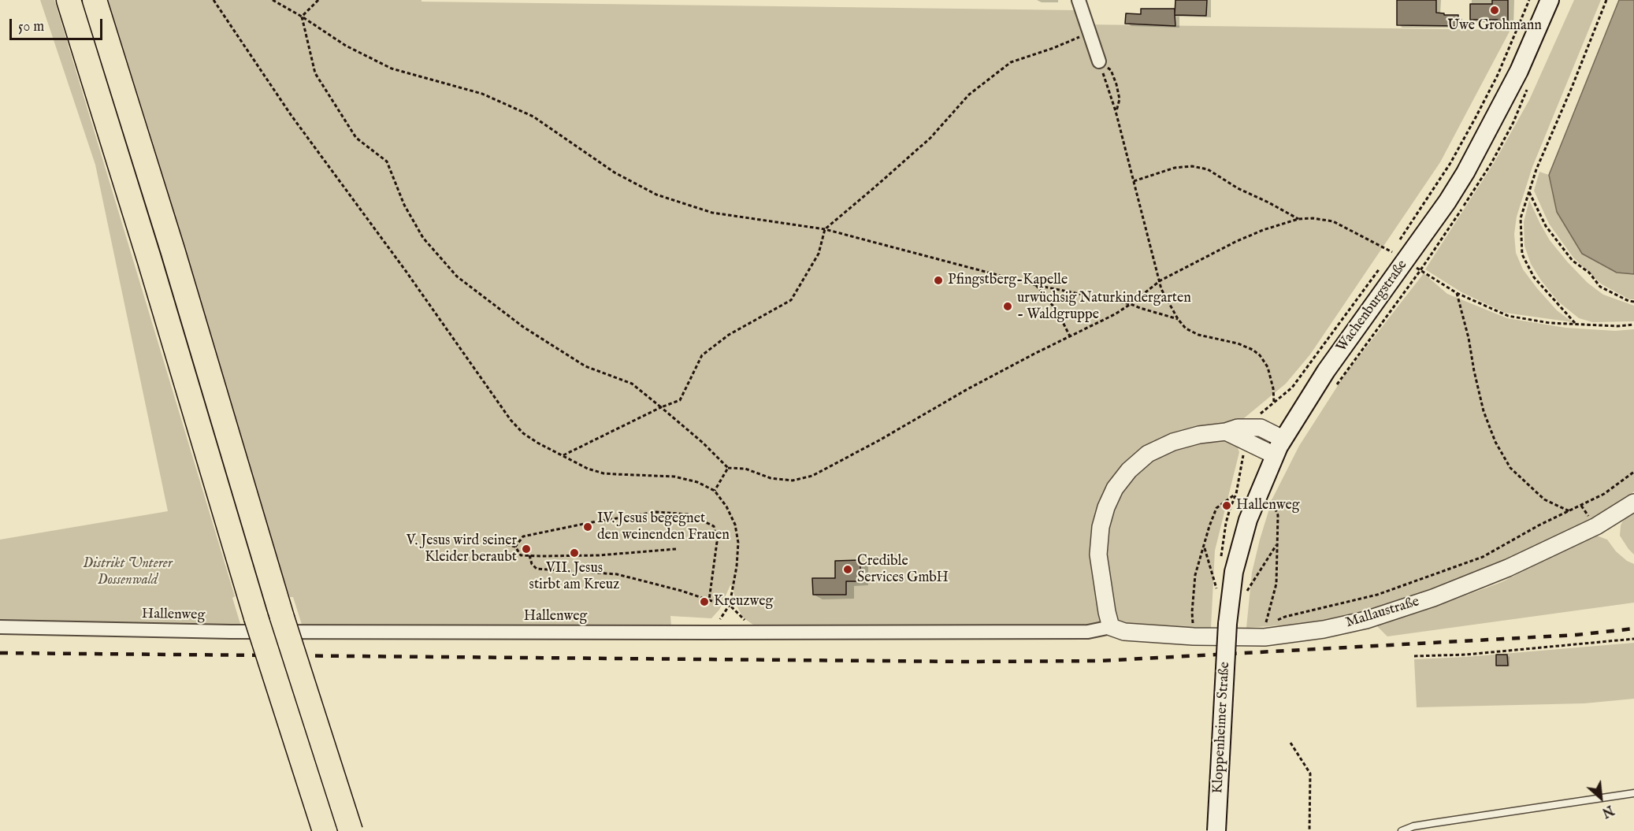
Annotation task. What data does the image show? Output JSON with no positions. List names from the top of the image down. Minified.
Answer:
{"streets":{"main road":["Wachenburgstraße","Kloppenheimer Straße"],"street":["Mallaustraße","Hallenweg"]},"crossings":[["Wachenburgstraße","Kloppenheimer Straße"],["Mallaustraße","Hallenweg"]],"parks":["Distrikt Unterer Dossenwald"],"places":["Uwe Grohmann","Pfingstberg-Kapelle","urwüchsig Naturkindergarten - Waldgruppe","Hallenweg","IV. Jesus begegnet den weinenden Frauen","V. Jesus wird seiner Kleider beraubt","VII. Jesus stirbt am Kreuz","Credible Services GmbH","Kreuzweg"],"scale_bar":"50 m","north":"bottom right"}
